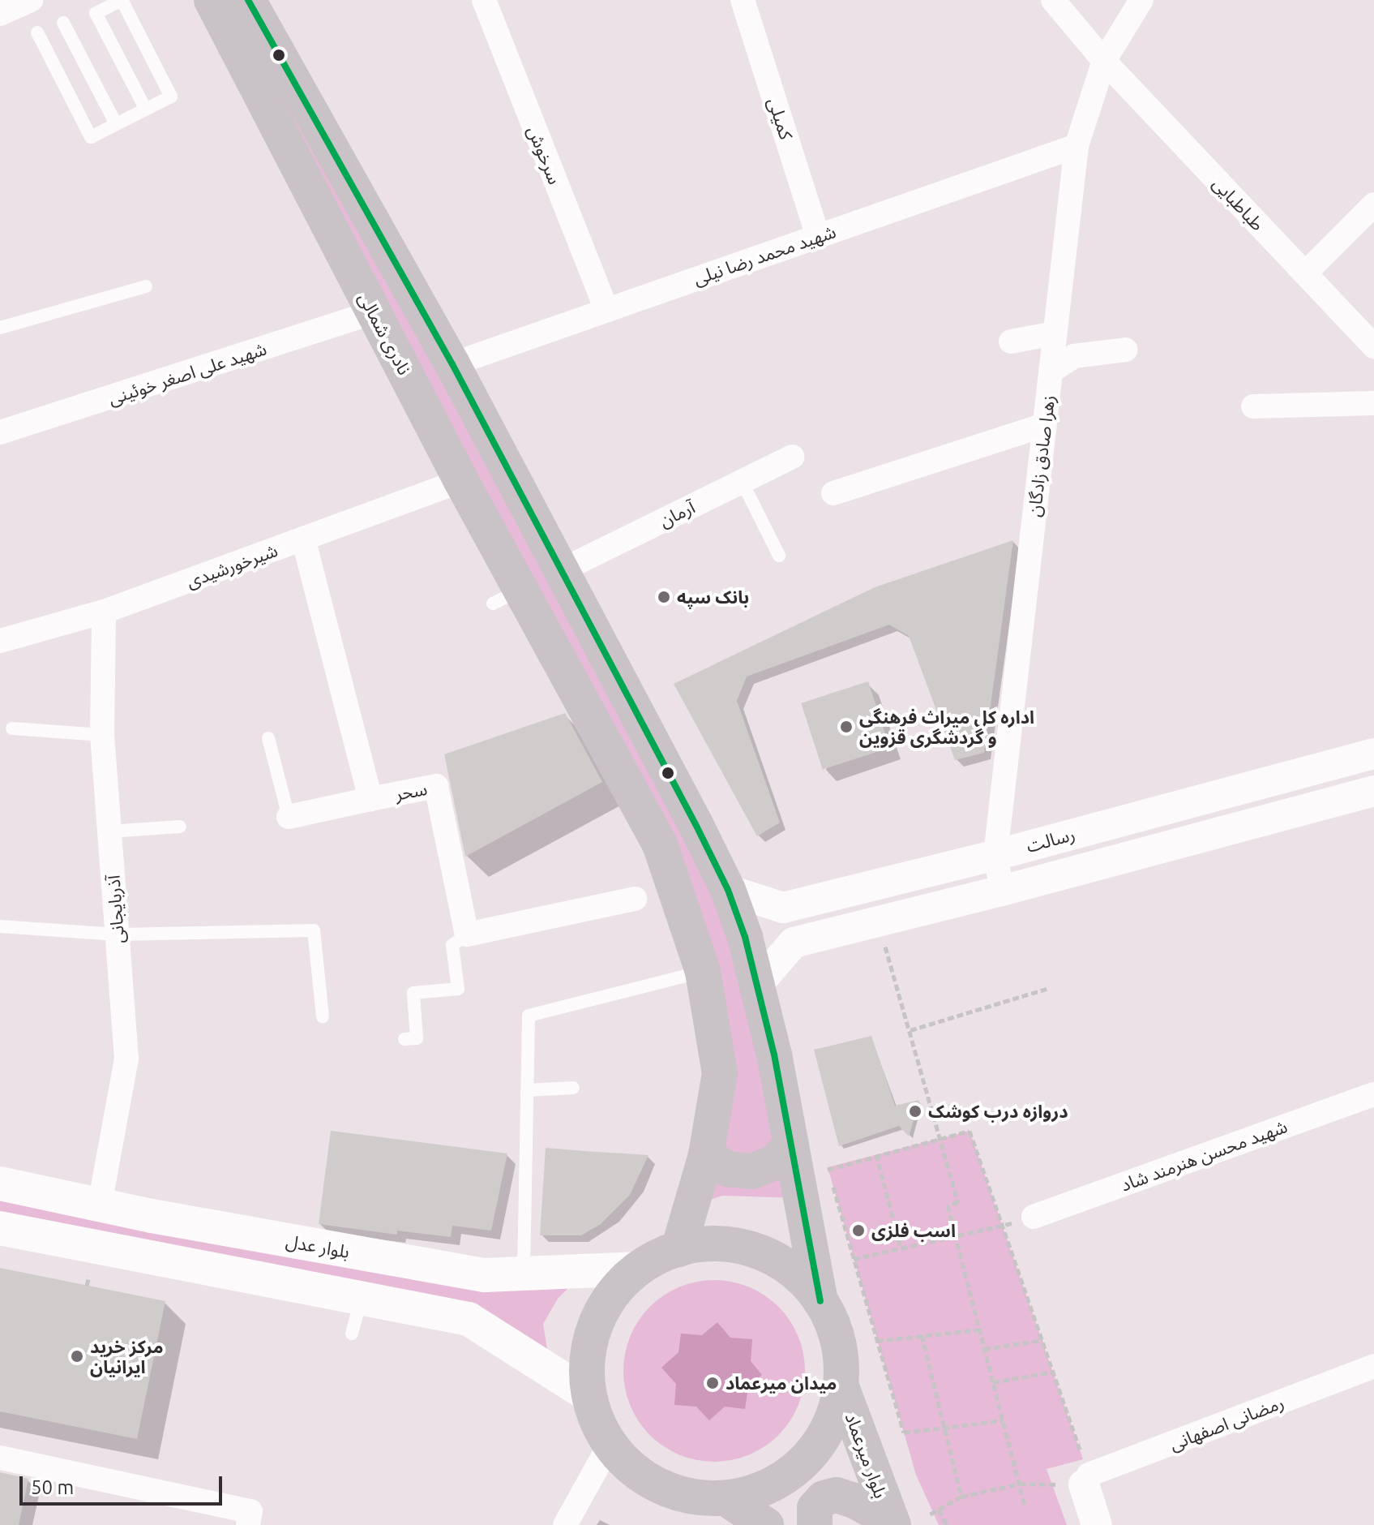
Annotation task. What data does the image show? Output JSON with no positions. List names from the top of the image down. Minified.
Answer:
{"streets":{"main road":["نادری شمالی","بلوار عدل","بلوار میرعماد"],"street":["کمیلی","سرخوش","طباطبایی","شهید محمد رضا نیلی","شهید علی اصغر خوئینی","زهرا صادق زادگان","آرمان","شیرخورشیدی","سحر","رسالت","آذربایجانی","شهید محسن هنرمند شاد","رمضانی اصفهانی"]},"crossings":[["کمیلی","شهید محمد رضا نیلی"],["سرخوش","شهید محمد رضا نیلی"],["طباطبایی","زهرا صادق زادگان"],["شهید محمد رضا نیلی","زهرا صادق زادگان"],["نادری شمالی","شهید علی اصغر خوئینی"],["نادری شمالی","شیرخورشیدی"],["زهرا صادق زادگان","رسالت"],["شیرخورشیدی","سحر"],["شیرخورشیدی","آذربایجانی"],["آذربایجانی","بلوار عدل"]],"places":["بانک سپه","اداره کل میراث فرهنگی و گردشگری قزوین","دروازه درب کوشک","اسب فلزی","مرکز خرید ایرانیان","میدان میرعماد"],"scale_bar":"50 m"}
